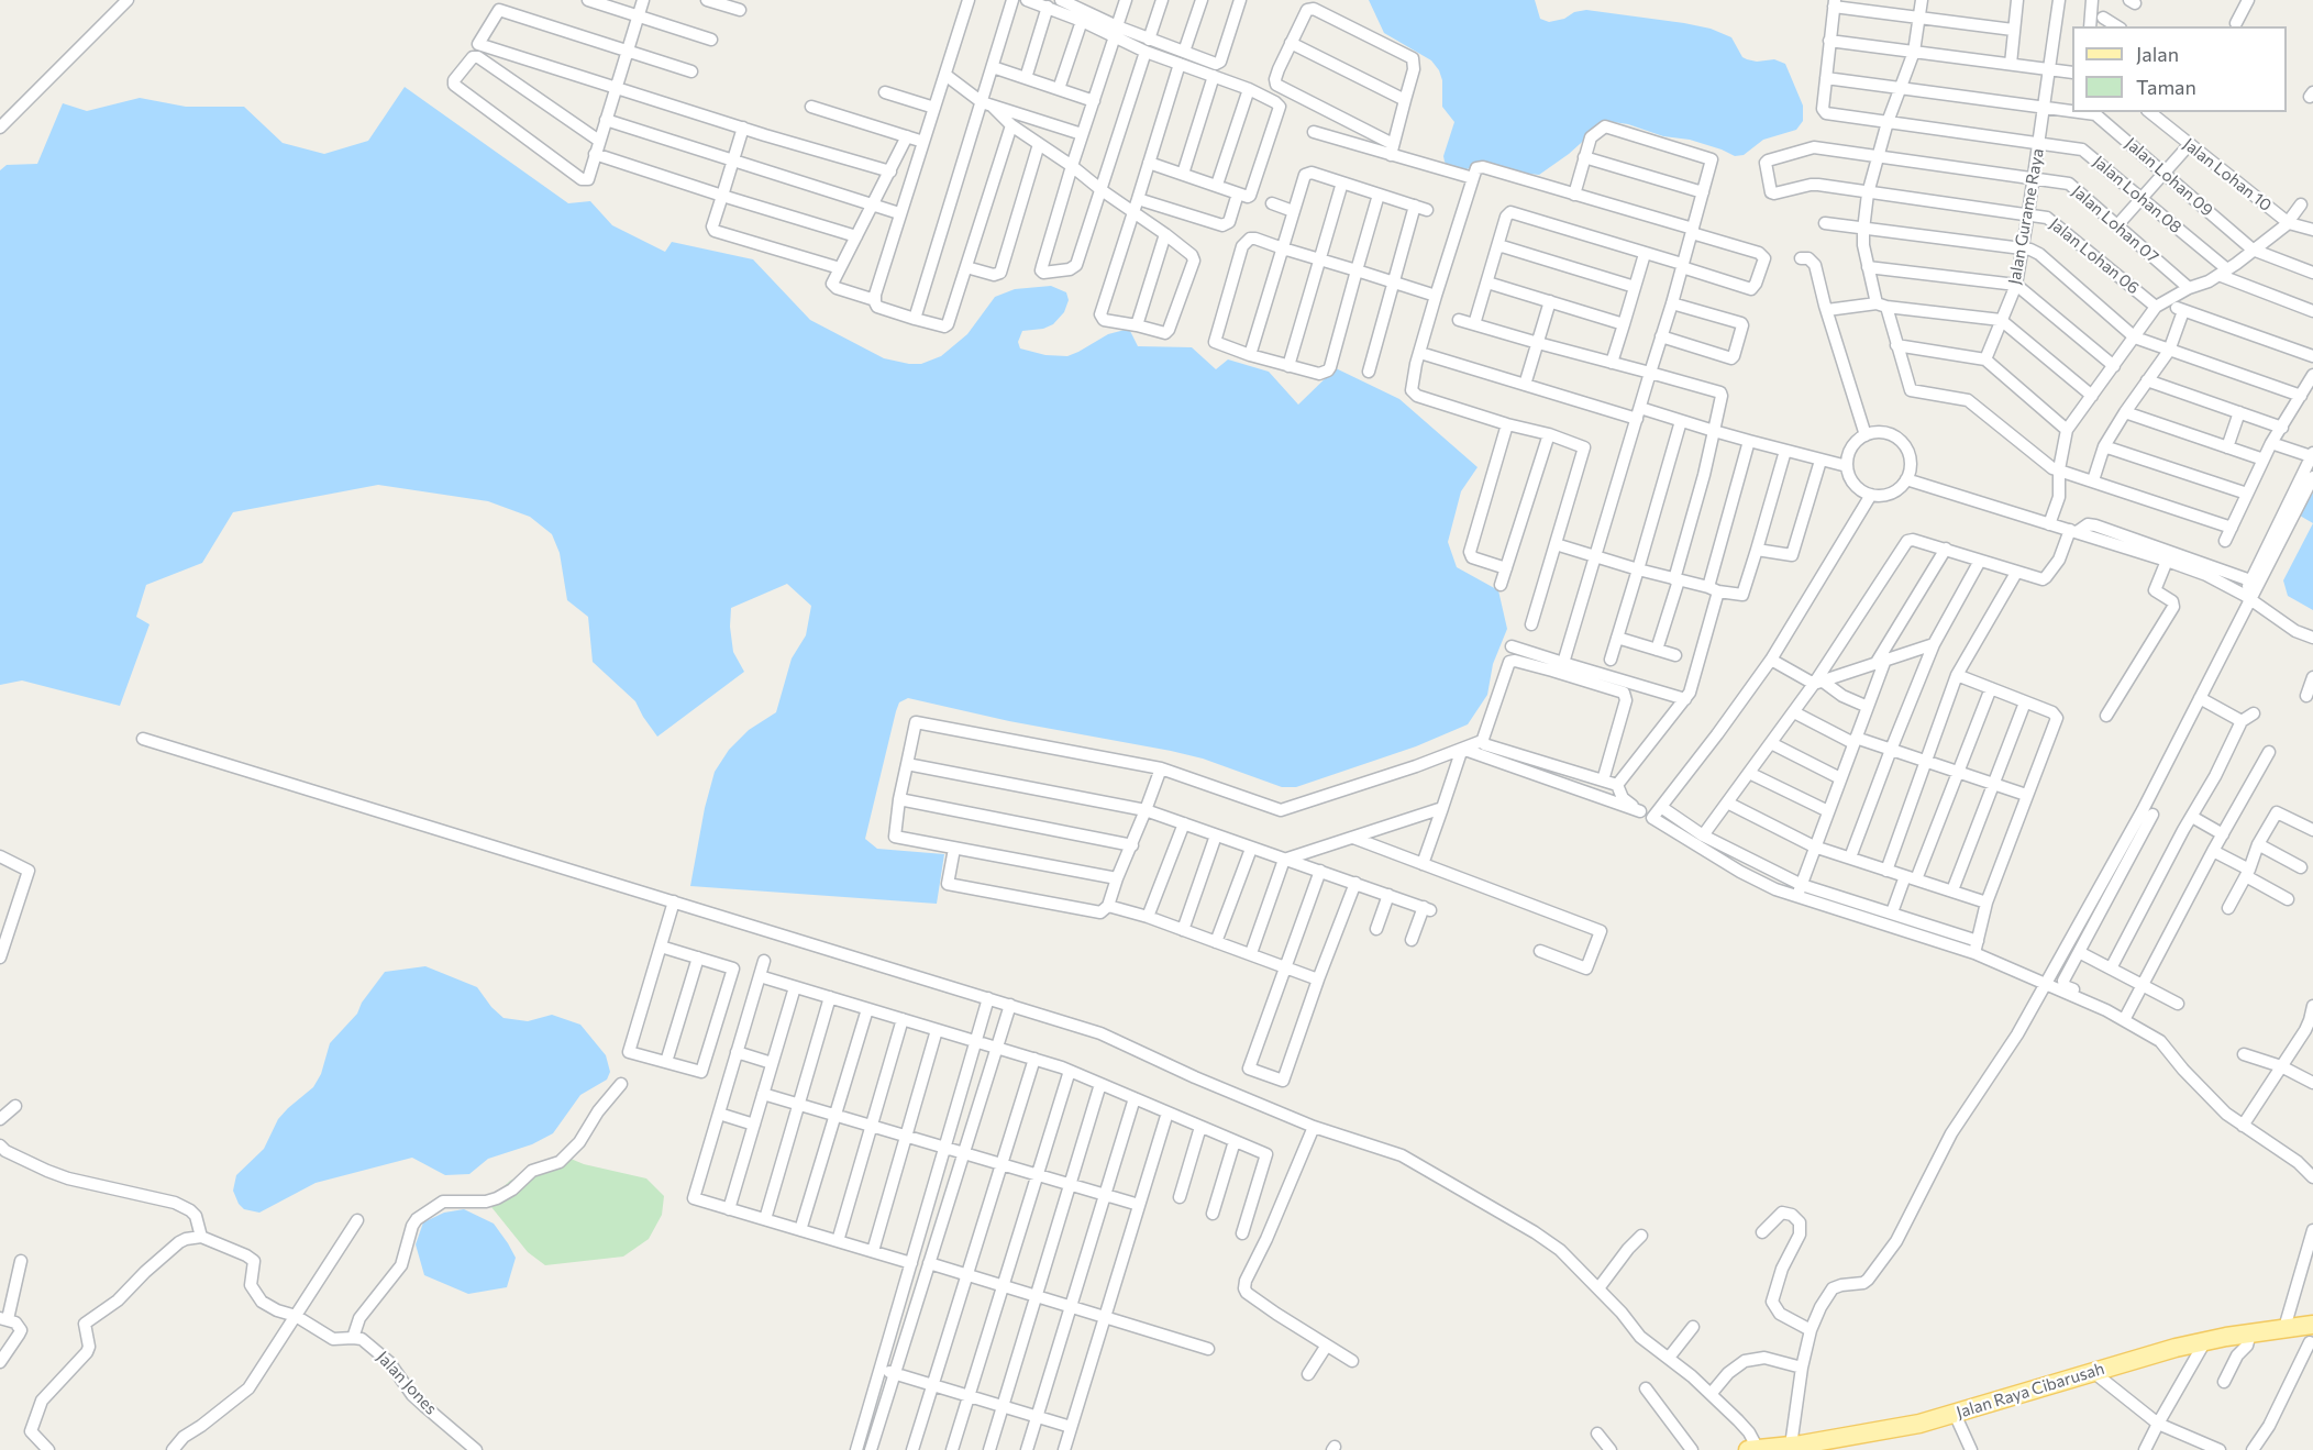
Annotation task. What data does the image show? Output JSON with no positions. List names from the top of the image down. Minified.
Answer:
{"streets":{"main road":["Jalan Raya Cibarusah"],"street":["Jalan Lohan 10","Jalan Lohan 09","Jalan Lohan 08","Jalan Gurame Raya","Jalan Lohan 07","Jalan Lohan 06","Jalan Jones"]},"crossings":[["Jalan Lohan 09","Jalan Lohan 08"],["Jalan Lohan 09","Jalan Gurame Raya"],["Jalan Lohan 08","Jalan Gurame Raya"],["Jalan Gurame Raya","Jalan Lohan 07"],["Jalan Gurame Raya","Jalan Lohan 06"],["Jalan Lohan 07","Jalan Lohan 06"]],"legend":["Jalan","Taman"]}
